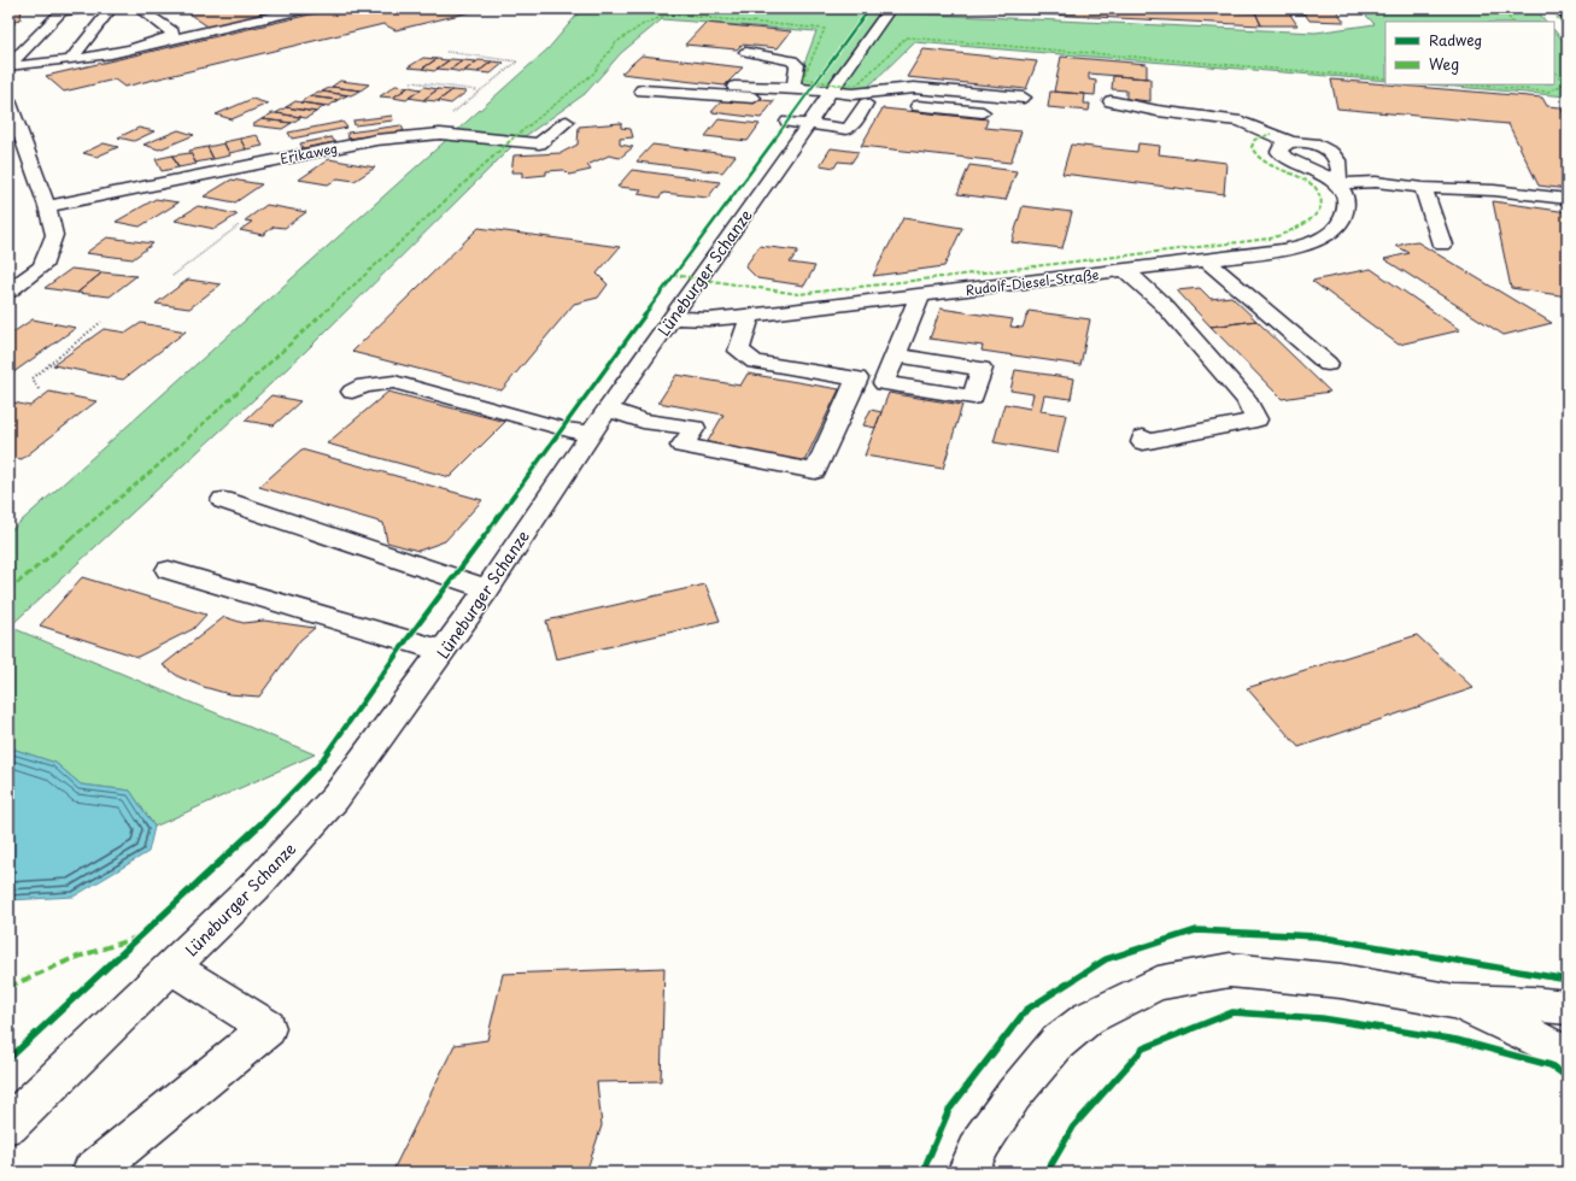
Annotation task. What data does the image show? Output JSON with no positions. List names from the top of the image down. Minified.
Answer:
{"streets":{"street":["Erikaweg","Lüneburger Schanze","Rudolf-Diesel-Straße"]},"crossings":[["Lüneburger Schanze","Rudolf-Diesel-Straße"]],"legend":["Radweg","Weg"]}
